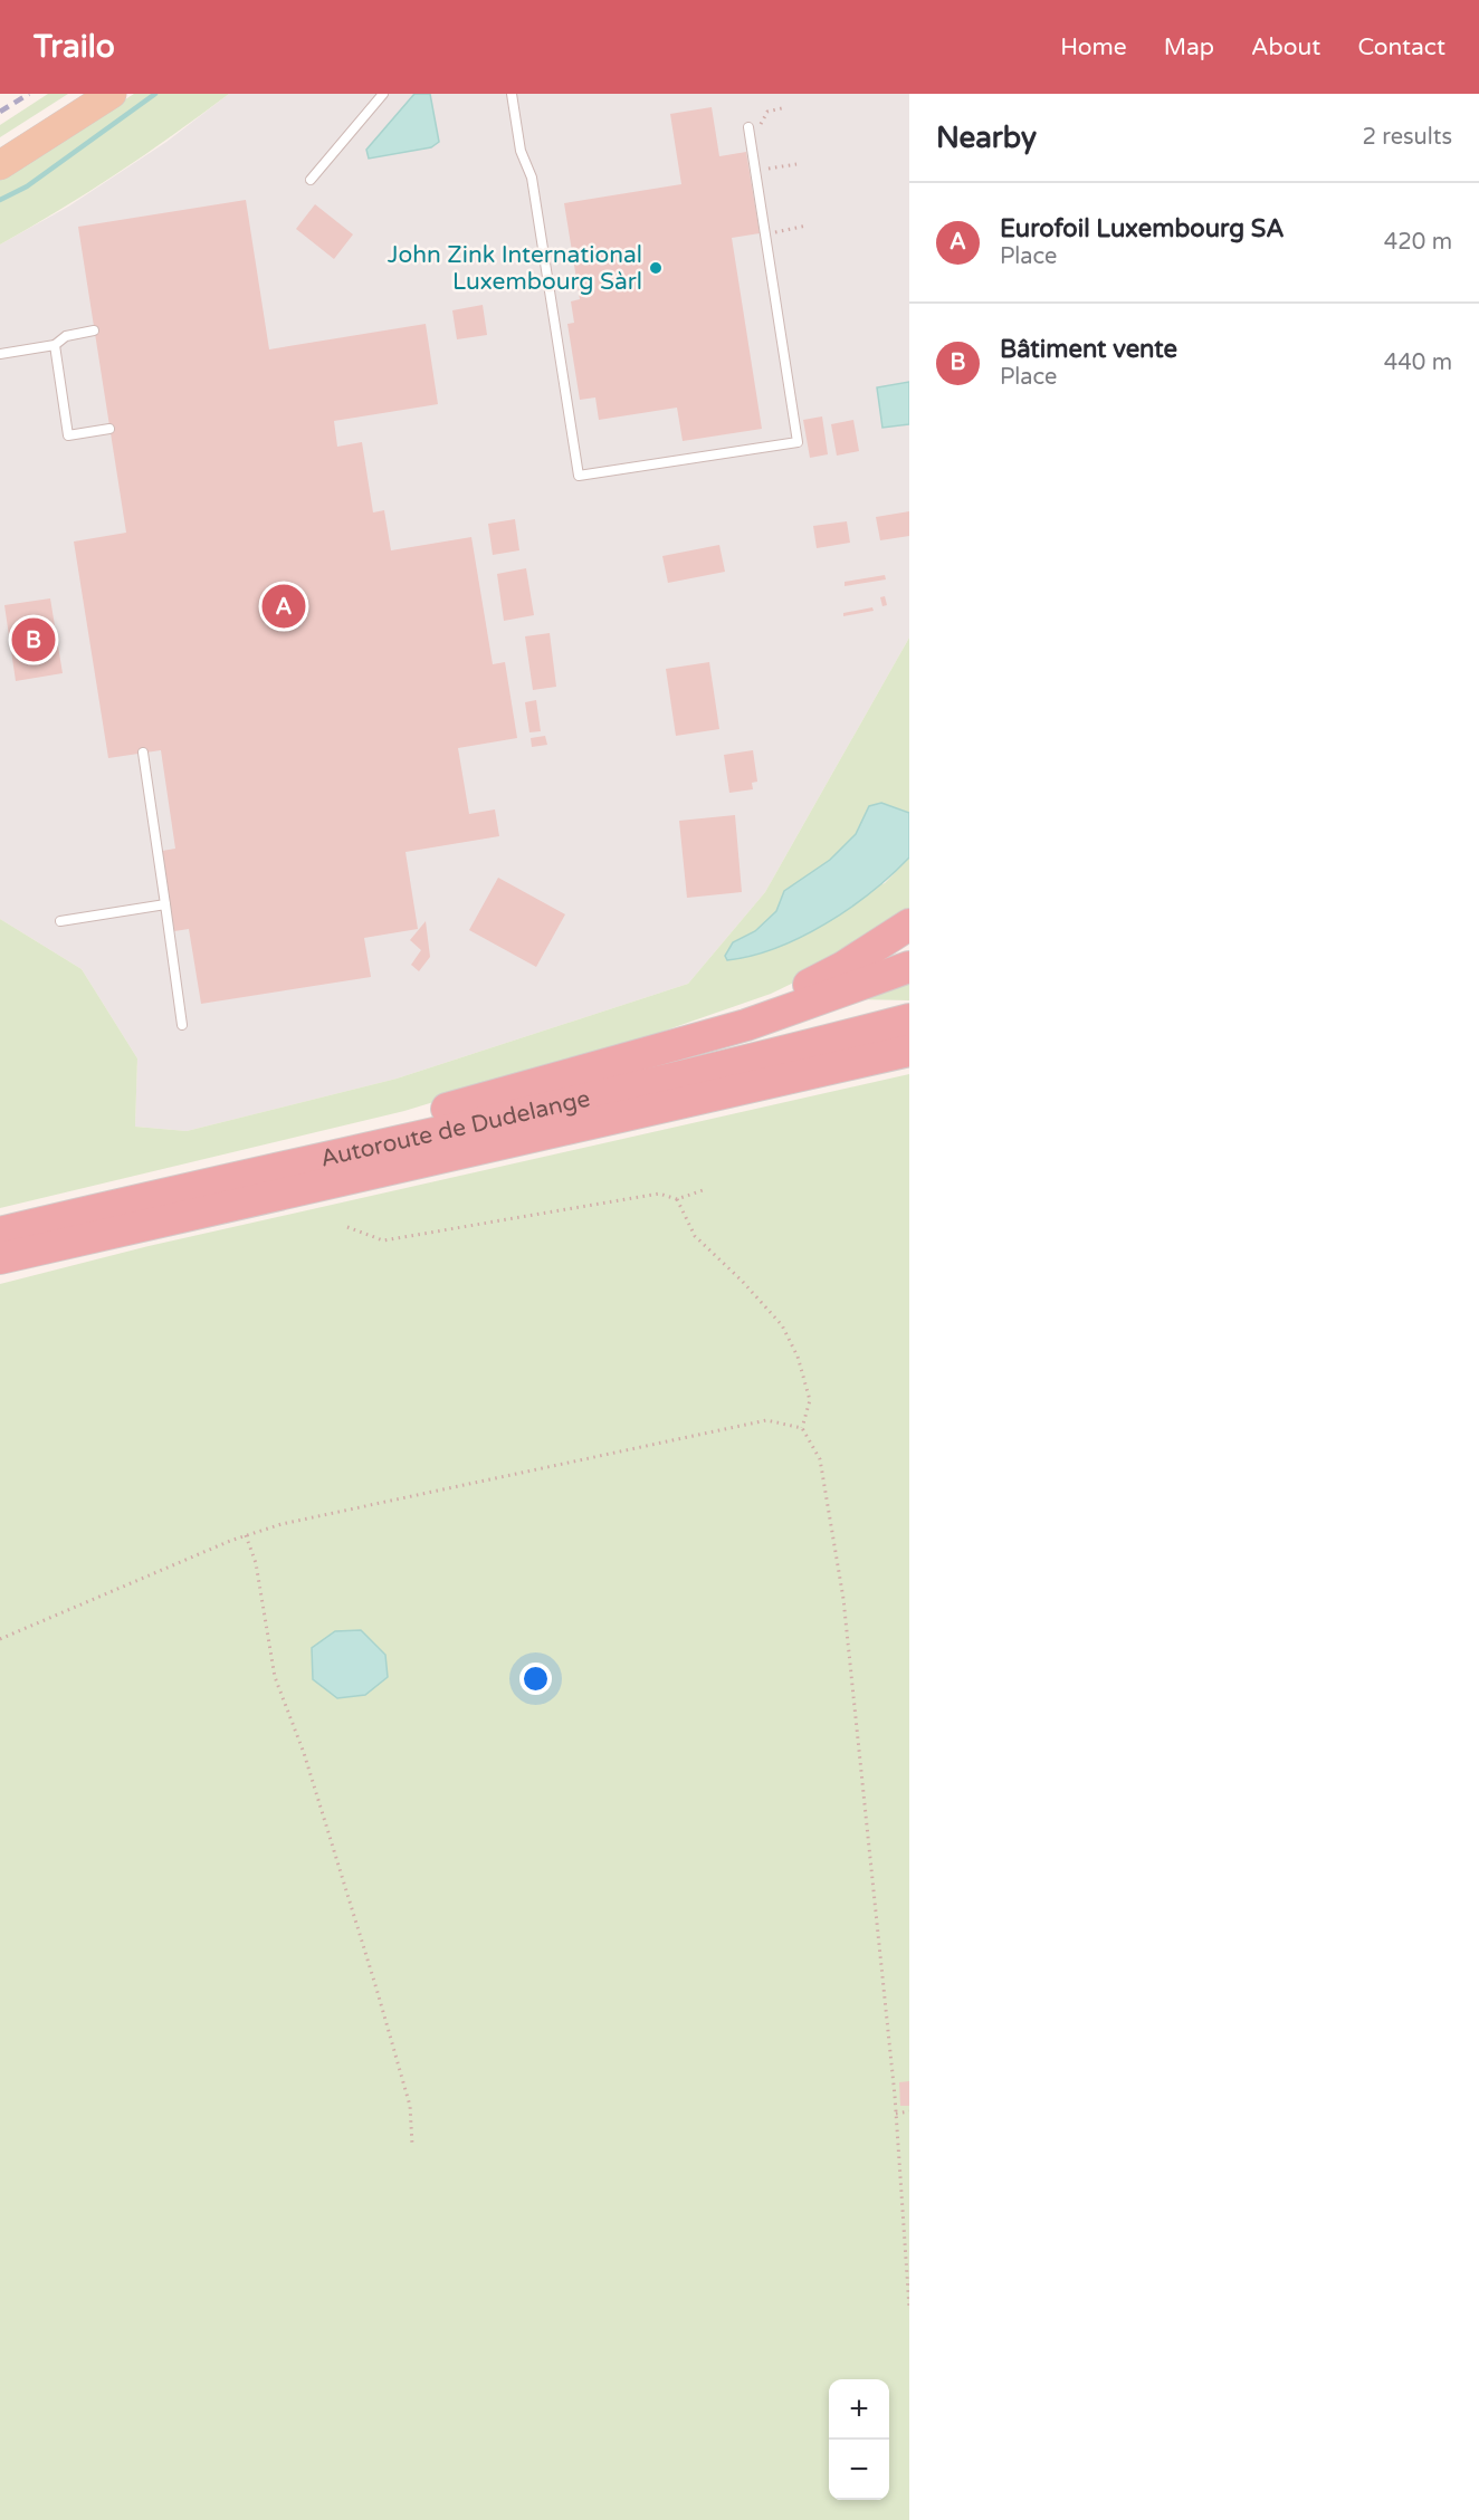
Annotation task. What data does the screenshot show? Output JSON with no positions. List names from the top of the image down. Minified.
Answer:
{"streets":{"highway":["Autoroute de Dudelange"]},"places":["John Zink International Luxembourg Sàrl"],"page":{"header":"Trailo","nav":["Home","Map","About","Contact"],"heading":["Nearby","2 results"],"list":[{"mark":"A","name":"Eurofoil Luxembourg SA","note":"Place","value":"420 m"},{"mark":"B","name":"Bâtiment vente","note":"Place","value":"440 m"}],"pins":["A","B"],"map_buttons":["+","−"]}}
